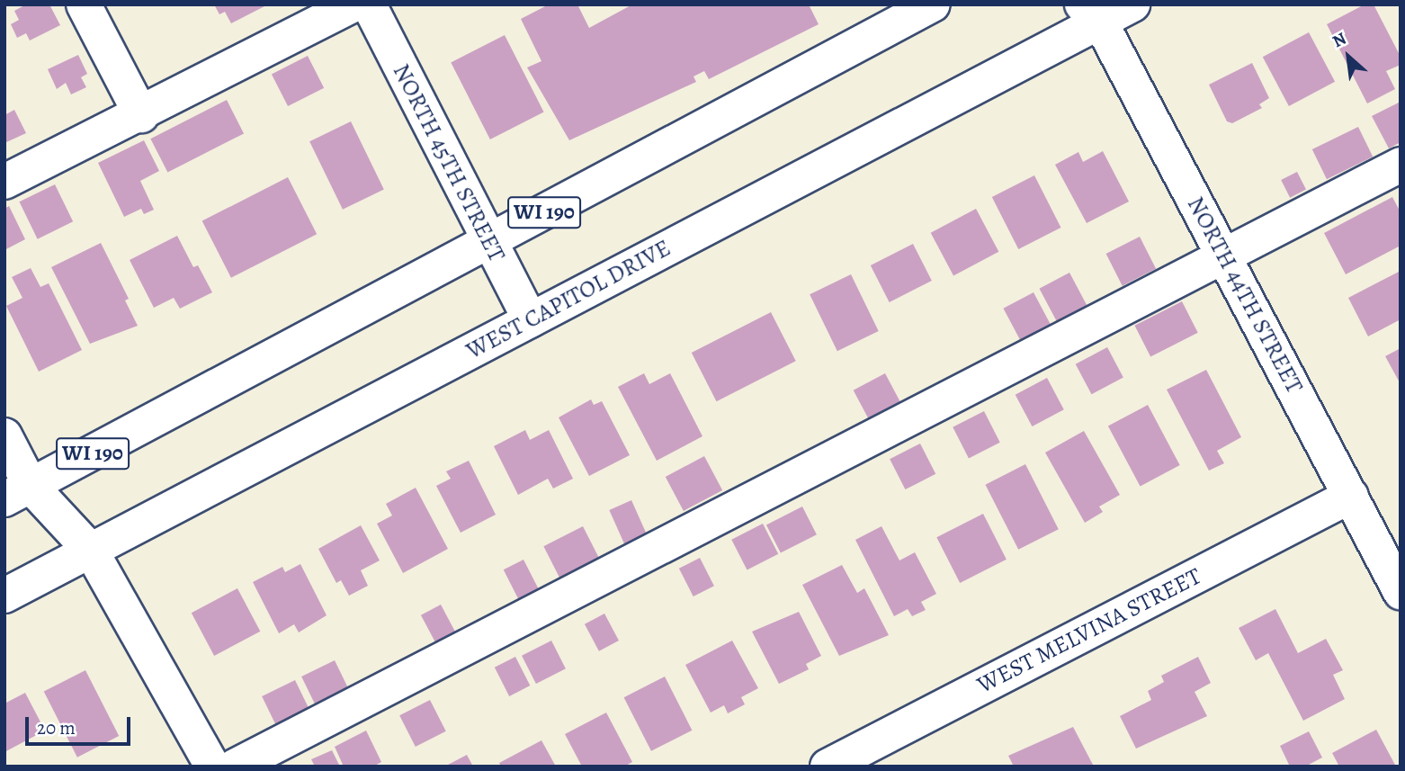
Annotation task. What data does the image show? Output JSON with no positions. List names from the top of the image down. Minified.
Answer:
{"streets":{"main road":["NORTH 45TH STREET","WI 190","NORTH 44TH STREET","WEST CAPITOL DRIVE","WEST MELVINA STREET"]},"crossings":[["NORTH 45TH STREET","WI 190"],["NORTH 45TH STREET","WEST CAPITOL DRIVE"],["NORTH 44TH STREET","WEST CAPITOL DRIVE"],["NORTH 44TH STREET","WEST MELVINA STREET"]],"scale_bar":"20 m","north":"top left"}
